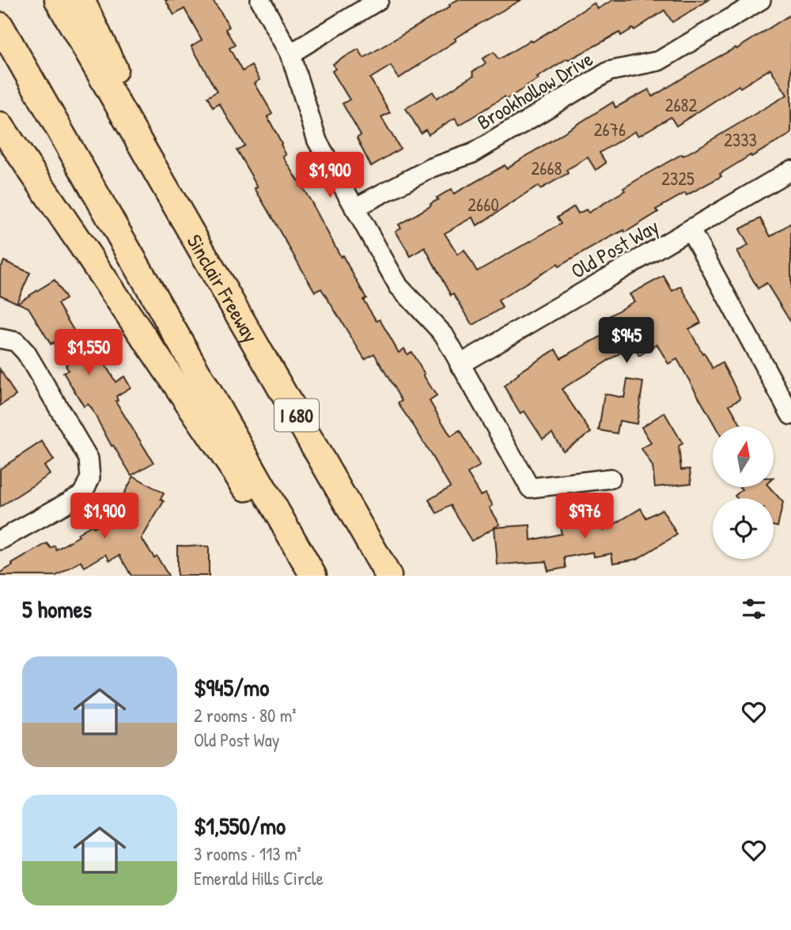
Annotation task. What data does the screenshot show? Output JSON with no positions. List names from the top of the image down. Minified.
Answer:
{"streets":{"highway":["Sinclair Freeway","I 680"],"street":["Brookhollow Drive","Old Post Way"]},"house_numbers":["2682","2676","2333","2668","2325","2660"],"north":"top","page":{"price":["$1,900","$945","$1,550","$1,900","$976"],"heading":"5 homes","list":[{"name":"$945/mo","note":"2 rooms · 80 m² · Old Post Way"},{"name":"$1,550/mo","note":"3 rooms · 113 m² · Emerald Hills Circle"}]}}
